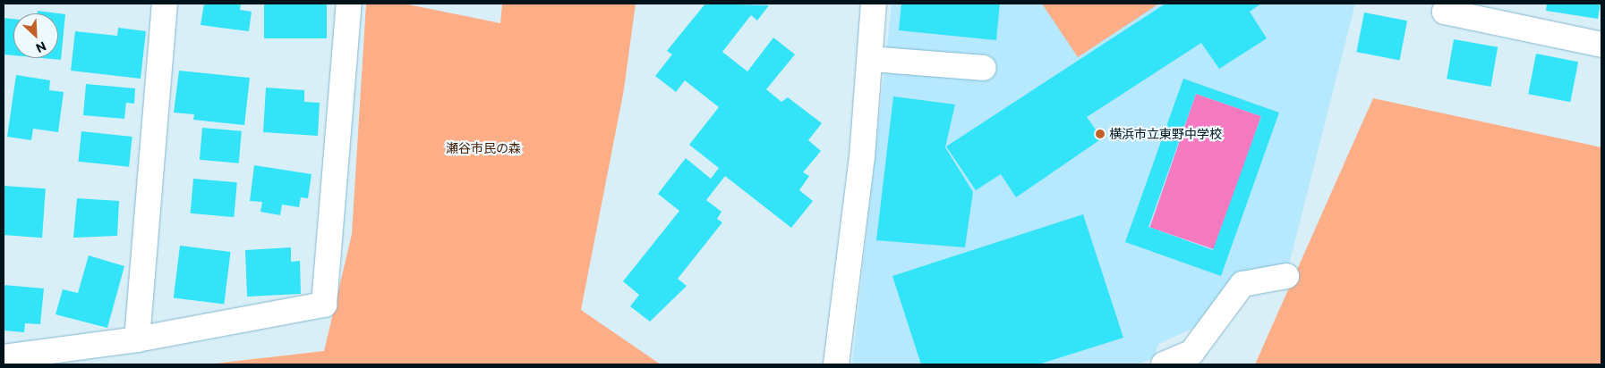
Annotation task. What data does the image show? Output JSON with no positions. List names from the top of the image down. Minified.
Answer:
{"parks":["瀬谷市民の森"],"places":["横浜市立東野中学校"],"north":"bottom right"}
